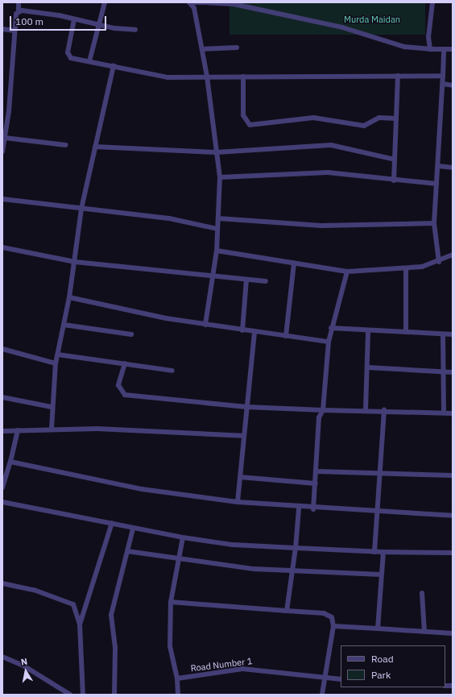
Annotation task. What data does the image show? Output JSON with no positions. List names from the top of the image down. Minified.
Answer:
{"streets":{"street":["Road Number 1"]},"parks":["Murda Maidan"],"legend":["Road","Park"],"scale_bar":"100 m","north":"top"}
